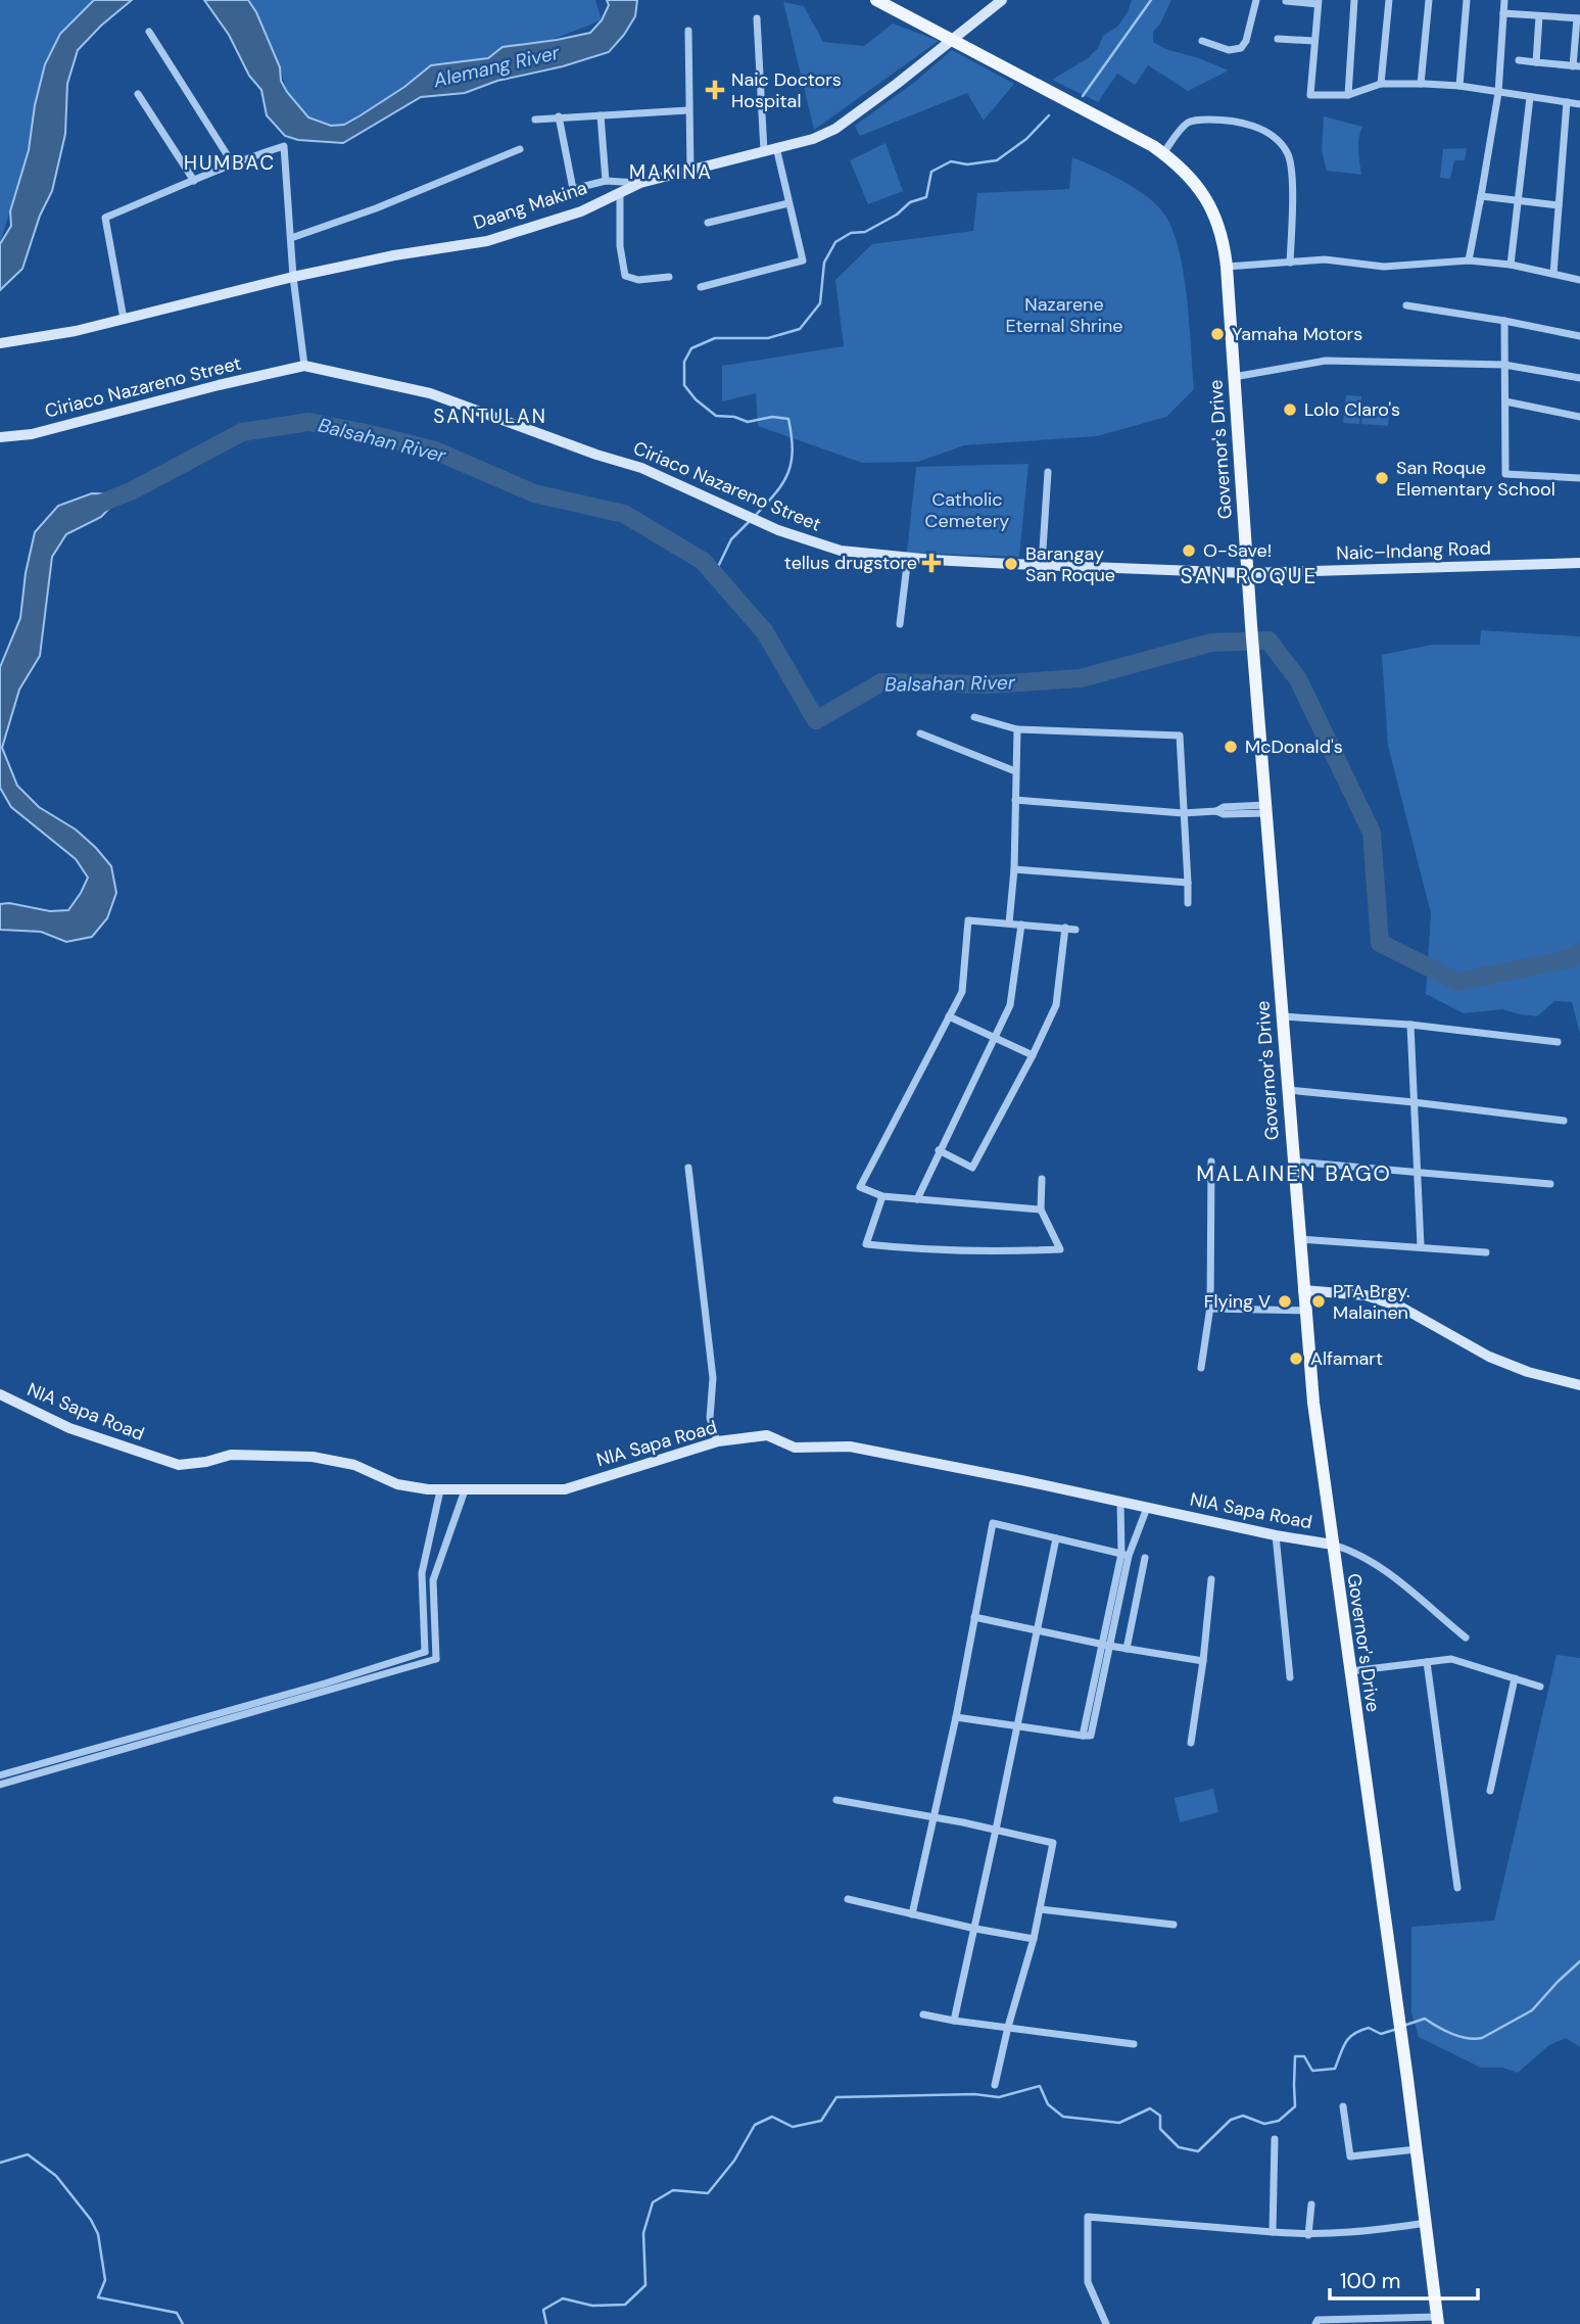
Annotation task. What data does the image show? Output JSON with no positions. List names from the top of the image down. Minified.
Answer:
{"streets":{"main road":["Governor's Drive"],"street":["Daang Makina","Ciriaco Nazareno Street","Naic–Indang Road","NIA Sapa Road"]},"crossings":[["Daang Makina","Governor's Drive"],["Ciriaco Nazareno Street","Governor's Drive"],["Ciriaco Nazareno Street","Naic–Indang Road"],["Governor's Drive","Naic–Indang Road"],["Governor's Drive","NIA Sapa Road"]],"districts":["HUMBAC","MAKINA","SANTULAN","SAN ROQUE","MALAINEN BAGO"],"water":["Alemang River","Balsahan River"],"parks":["Nazarene Eternal Shrine","Catholic Cemetery"],"places":{"health":["Naic Doctors Hospital","tellus drugstore"],"other":["Yamaha Motors","Lolo Claro's","San Roque Elementary School","O-Save!","Barangay San Roque","McDonald's","Flying V","PTA Brgy. Malainen","Alfamart"]},"scale_bar":"100 m"}
